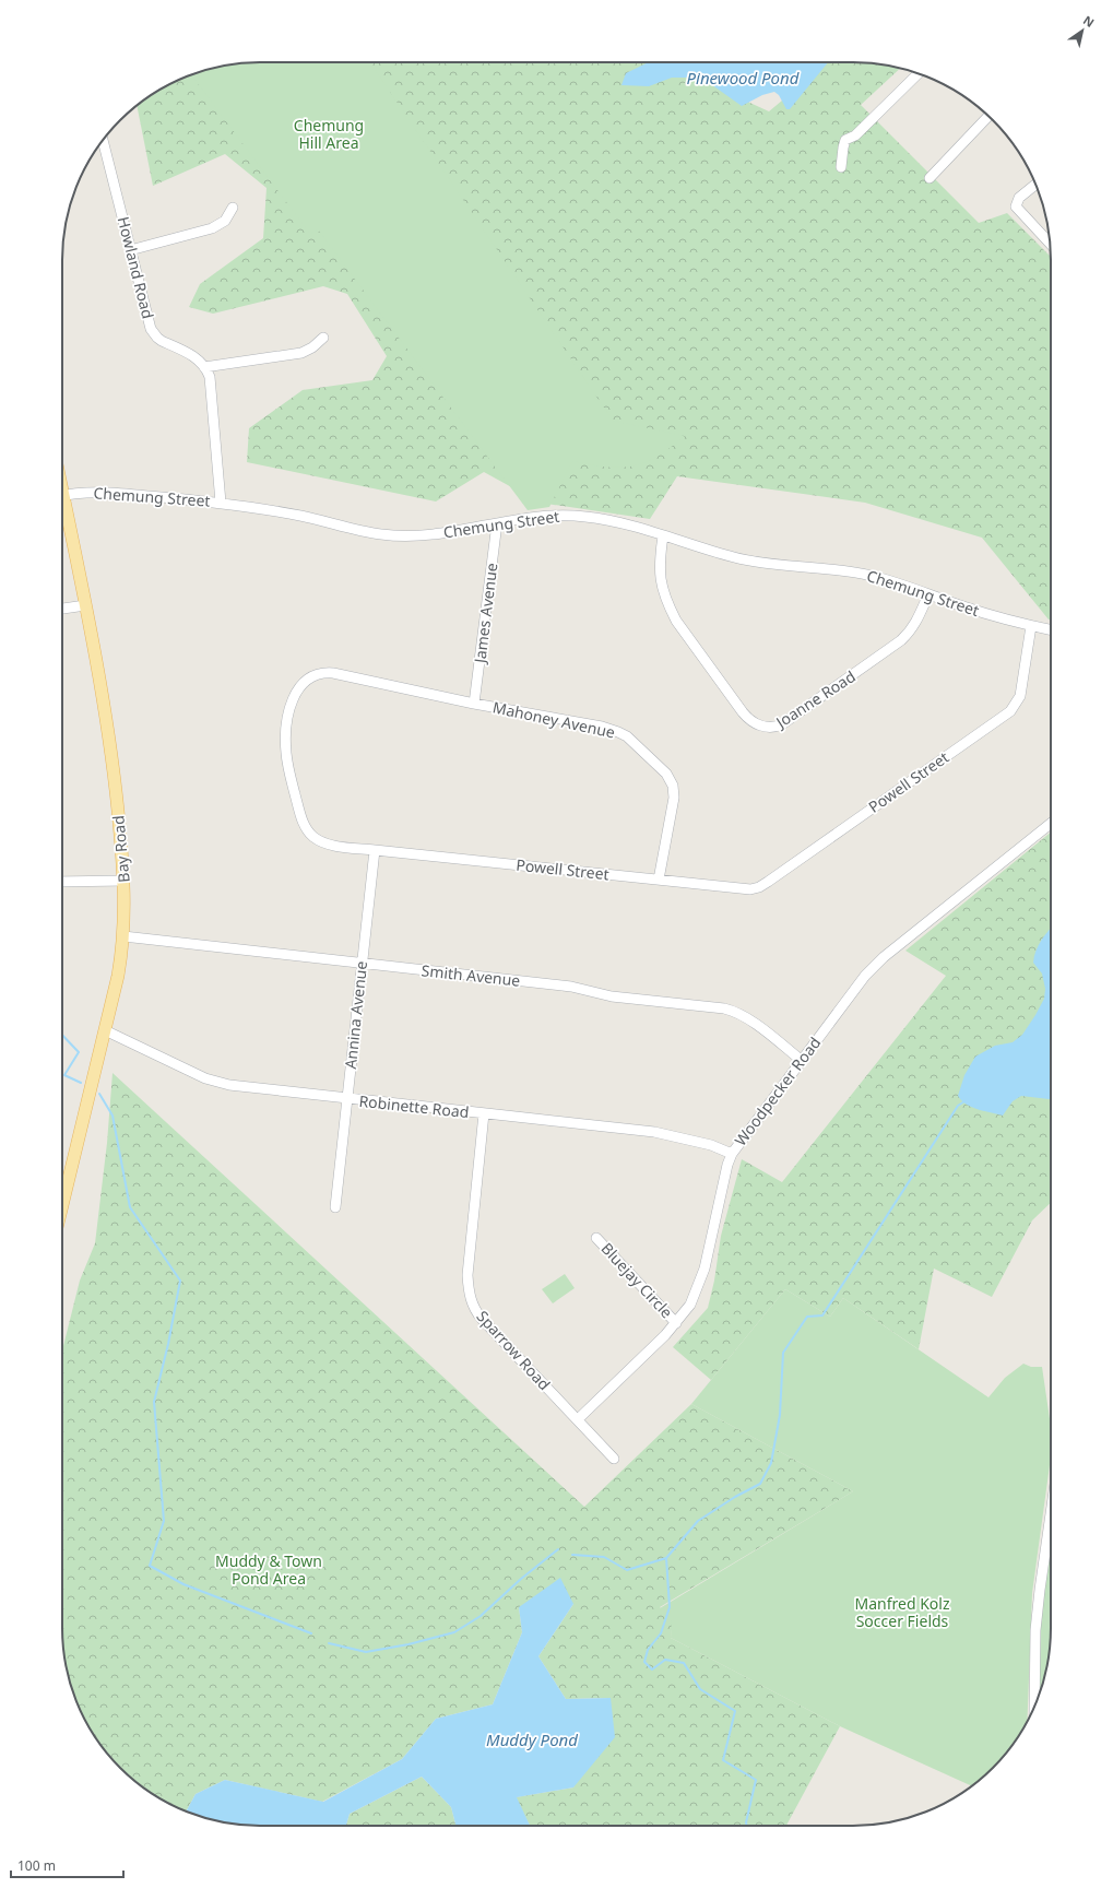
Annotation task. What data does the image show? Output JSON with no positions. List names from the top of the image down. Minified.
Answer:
{"streets":{"main road":["Bay Road"],"street":["Howland Road","Chemung Street","James Avenue","Joanne Road","Mahoney Avenue","Powell Street","Smith Avenue","Annina Avenue","Woodpecker Road","Robinette Road","Bluejay Circle","Sparrow Road"]},"crossings":[["Chemung Street","James Avenue"],["Chemung Street","Joanne Road"],["Chemung Street","Powell Street"],["James Avenue","Mahoney Avenue"],["James Avenue","Powell Street"],["Mahoney Avenue","Powell Street"],["Powell Street","Annina Avenue"],["Bay Road","Smith Avenue"],["Bay Road","Robinette Road"],["Smith Avenue","Annina Avenue"],["Smith Avenue","Woodpecker Road"],["Annina Avenue","Robinette Road"],["Woodpecker Road","Robinette Road"],["Woodpecker Road","Bluejay Circle"],["Woodpecker Road","Sparrow Road"],["Robinette Road","Sparrow Road"]],"water":["Pinewood Pond","Muddy Pond"],"parks":["Chemung Hill Area","Muddy & Town Pond Area","Manfred Kolz Soccer Fields"],"scale_bar":"100 m","north":"top right"}
